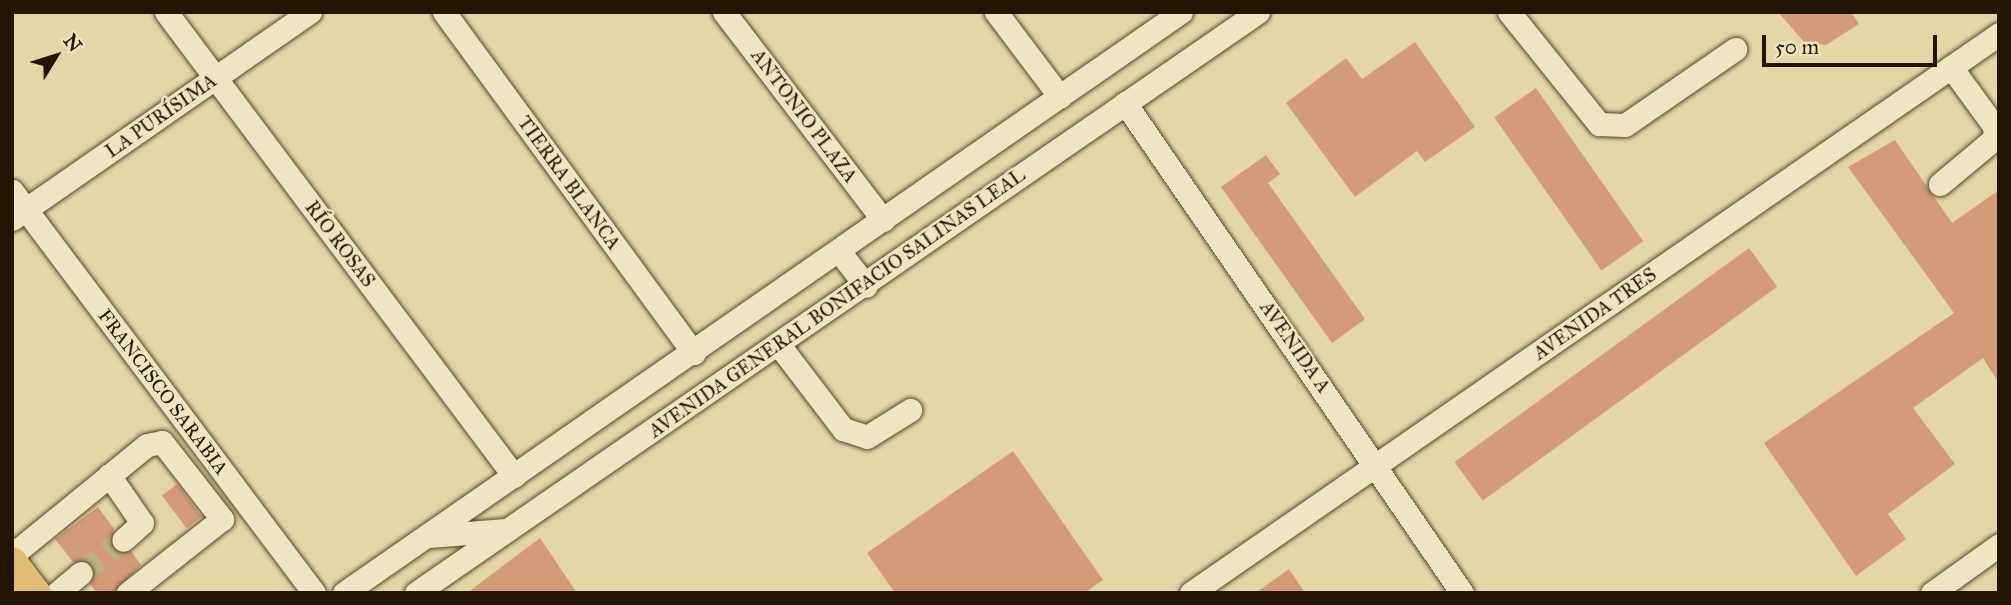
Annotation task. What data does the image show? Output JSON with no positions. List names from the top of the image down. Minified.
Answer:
{"streets":{"street":["LA PURÍSIMA","ANTONIO PLAZA","TIERRA BLANCA","RÍO ROSAS","AVENIDA GENERAL BONIFACIO SALINAS LEAL","AVENIDA TRES","AVENIDA A","FRANCISCO SARABIA"]},"crossings":[["LA PURÍSIMA","RÍO ROSAS"],["LA PURÍSIMA","FRANCISCO SARABIA"],["AVENIDA GENERAL BONIFACIO SALINAS LEAL","AVENIDA A"],["AVENIDA TRES","AVENIDA A"]],"scale_bar":"50 m","north":"top right"}
